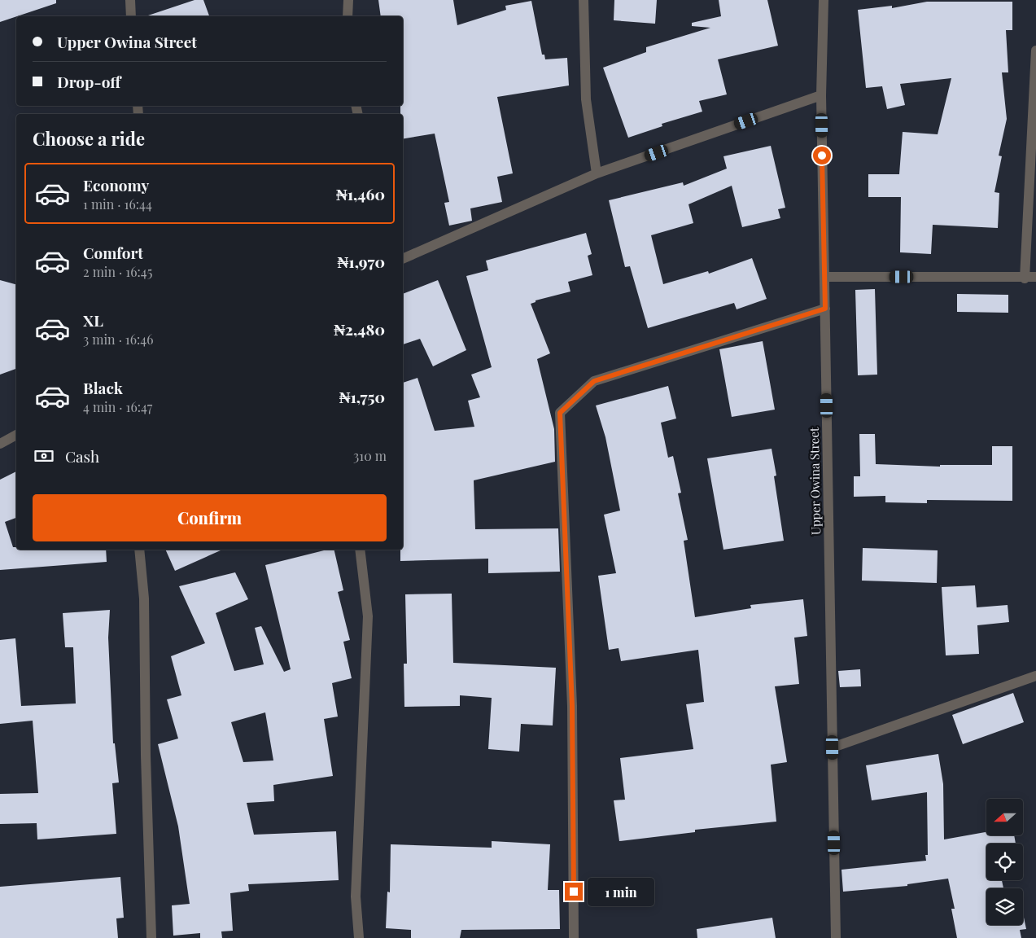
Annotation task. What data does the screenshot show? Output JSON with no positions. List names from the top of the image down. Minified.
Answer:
{"streets":{"street":["Upper Owina Street"]},"north":"left","page":{"banner":["Upper Owina Street","Drop-off"],"heading":"Choose a ride","list":[{"name":"Economy","note":"1 min · 16:44","value":"₦1,460"},{"name":"Comfort","note":"2 min · 16:45","value":"₦1,970"},{"name":"XL","note":"3 min · 16:46","value":"₦2,480"},{"name":"Black","note":"4 min · 16:47","value":"₦1,750"}],"pay":["Cash","310 m"],"buttons":"Confirm","bubble":"1 min"}}
